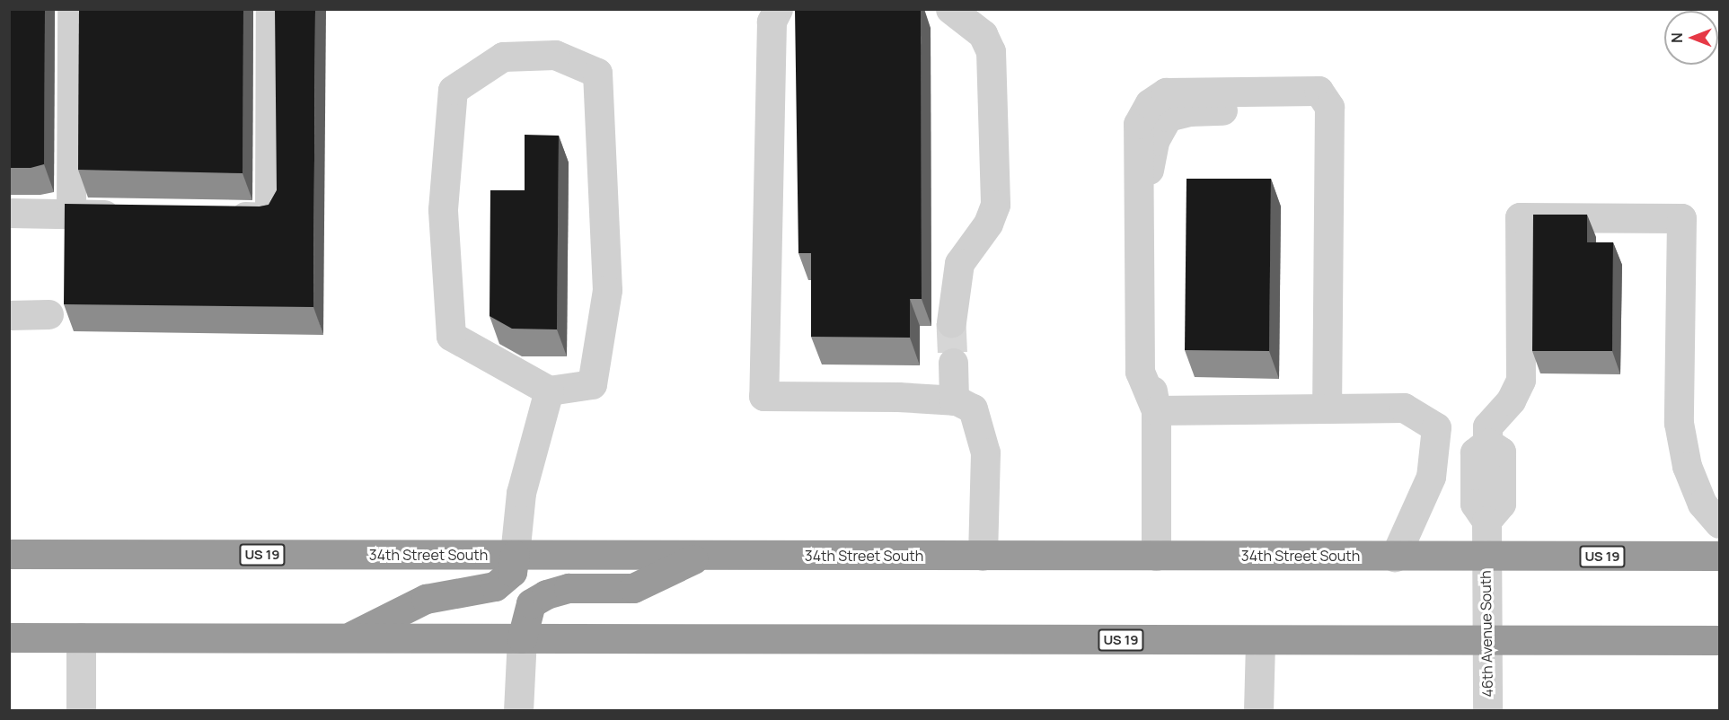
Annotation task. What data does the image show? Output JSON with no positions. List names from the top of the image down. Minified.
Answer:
{"streets":{"highway":["US 19","34th Street South"],"street":["46th Avenue South"]},"crossings":[["US 19","46th Avenue South"],["34th Street South","46th Avenue South"]],"north":"left"}
